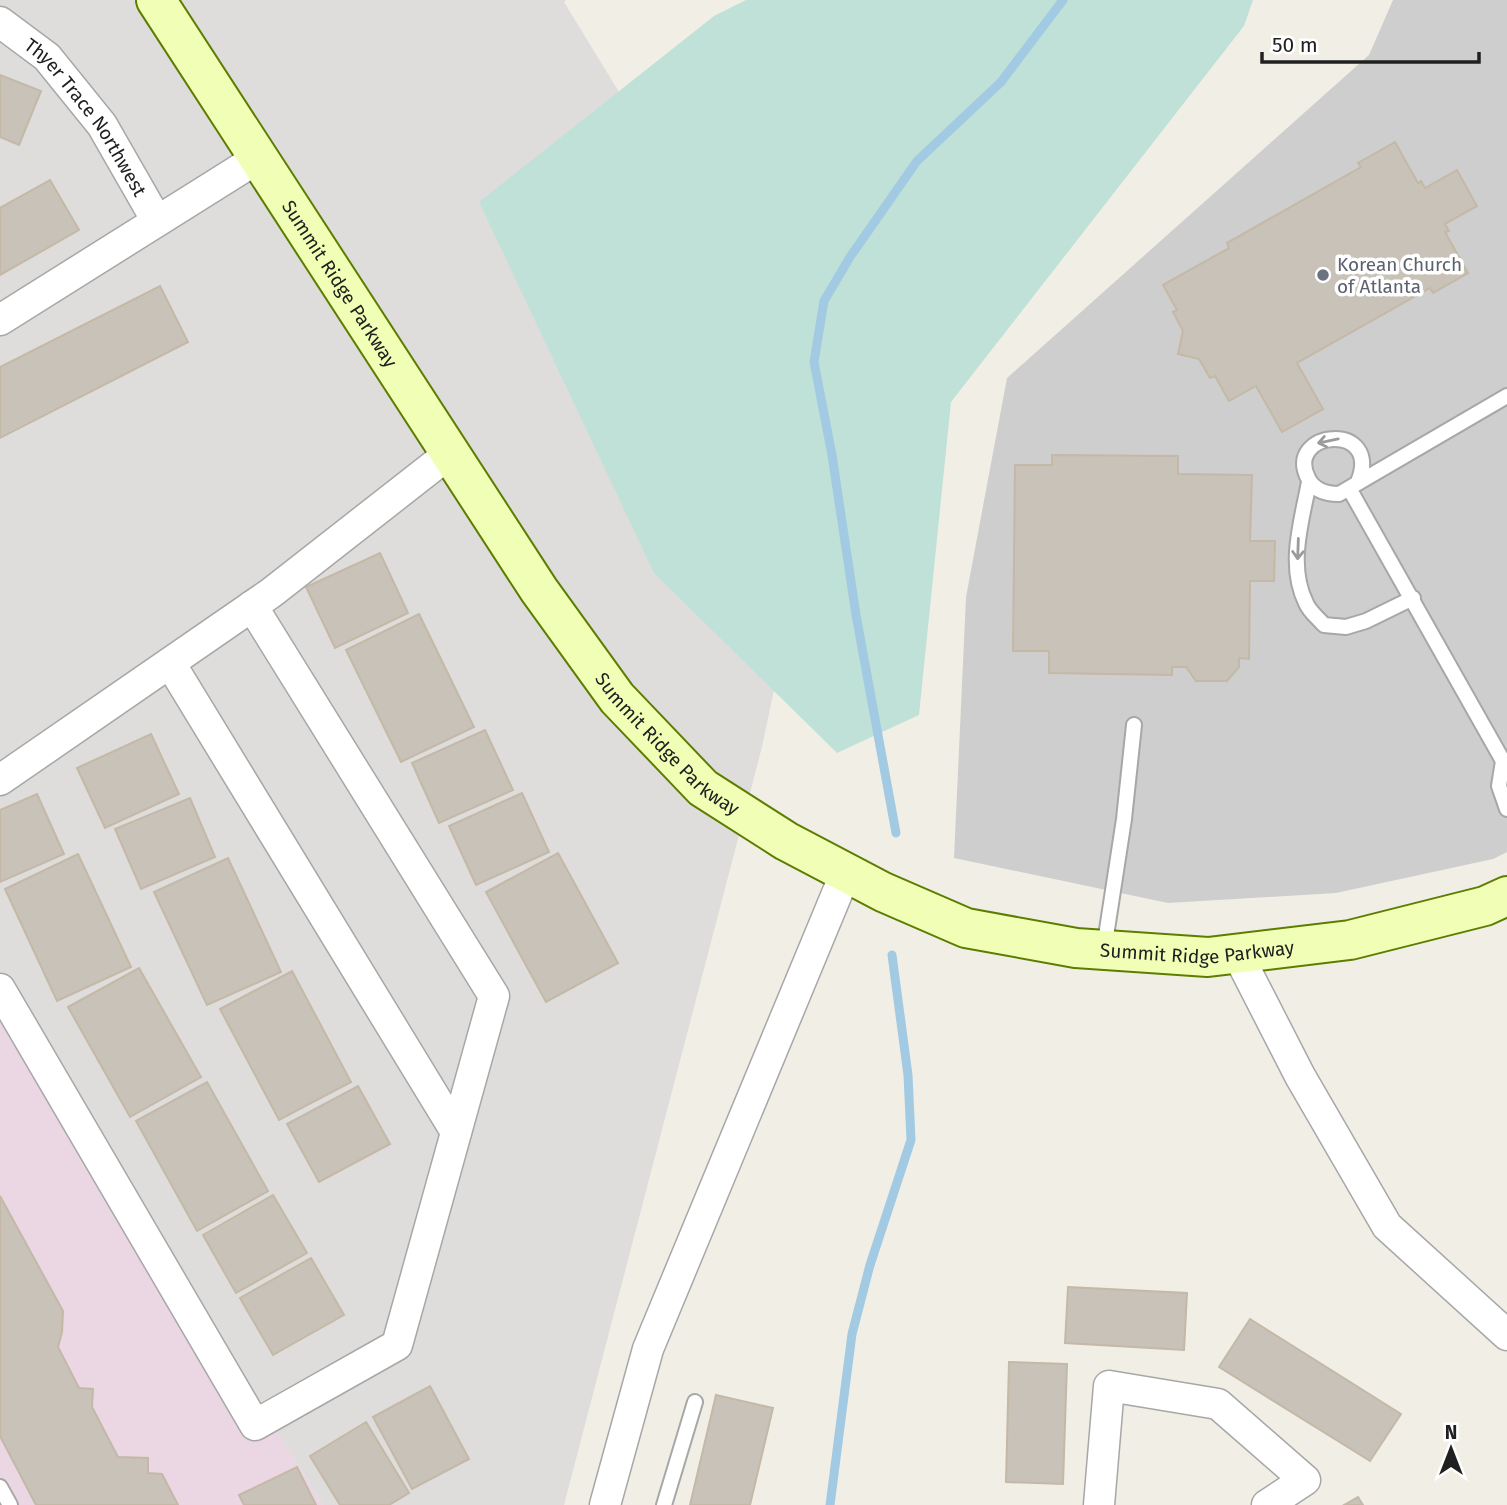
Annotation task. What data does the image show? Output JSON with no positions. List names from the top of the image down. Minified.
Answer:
{"streets":{"street":["Thyer Trace Northwest","Summit Ridge Parkway"]},"places":["Korean Church of Atlanta"],"scale_bar":"50 m","north":"top"}
